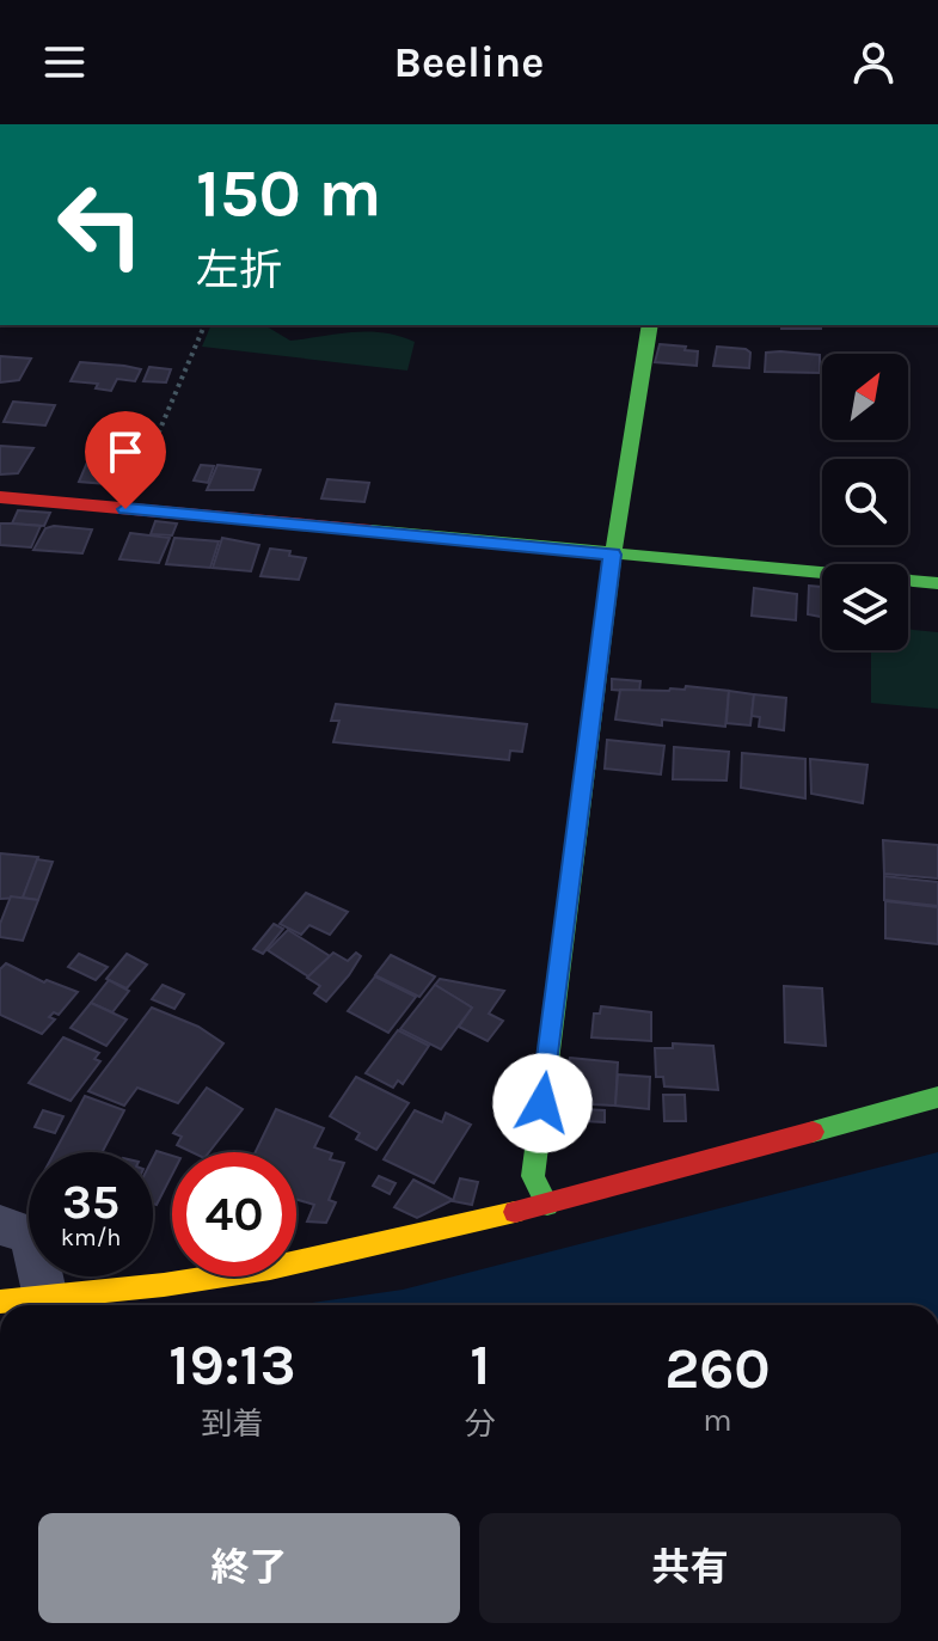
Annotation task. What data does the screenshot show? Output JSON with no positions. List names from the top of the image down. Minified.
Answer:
{"north":"top right","page":{"header":"Beeline","turn":["150 m","左折"],"speed":"35 km/h","limit":"40","eta":["19:13","到着","1","分","260","m"],"buttons":["終了","共有"]}}
